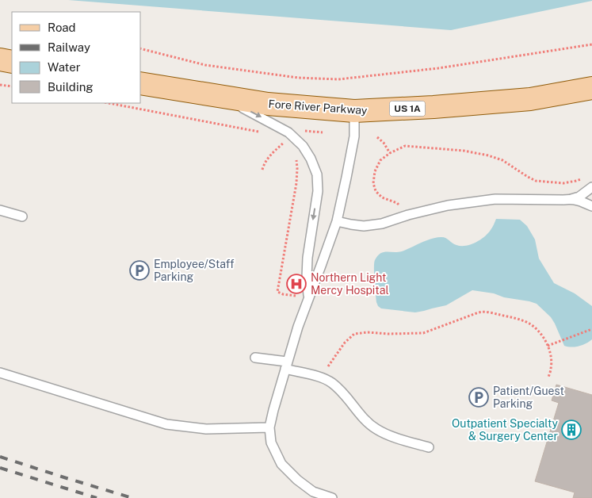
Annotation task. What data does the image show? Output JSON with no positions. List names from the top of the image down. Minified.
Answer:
{"streets":{"main road":["Fore River Parkway","US 1A"]},"places":{"parking":["Employee/Staff Parking","Patient/Guest Parking"],"hospital":["Northern Light Mercy Hospital"],"building":["Outpatient Specialty & Surgery Center"]},"legend":["Road","Railway","Water","Building"]}
